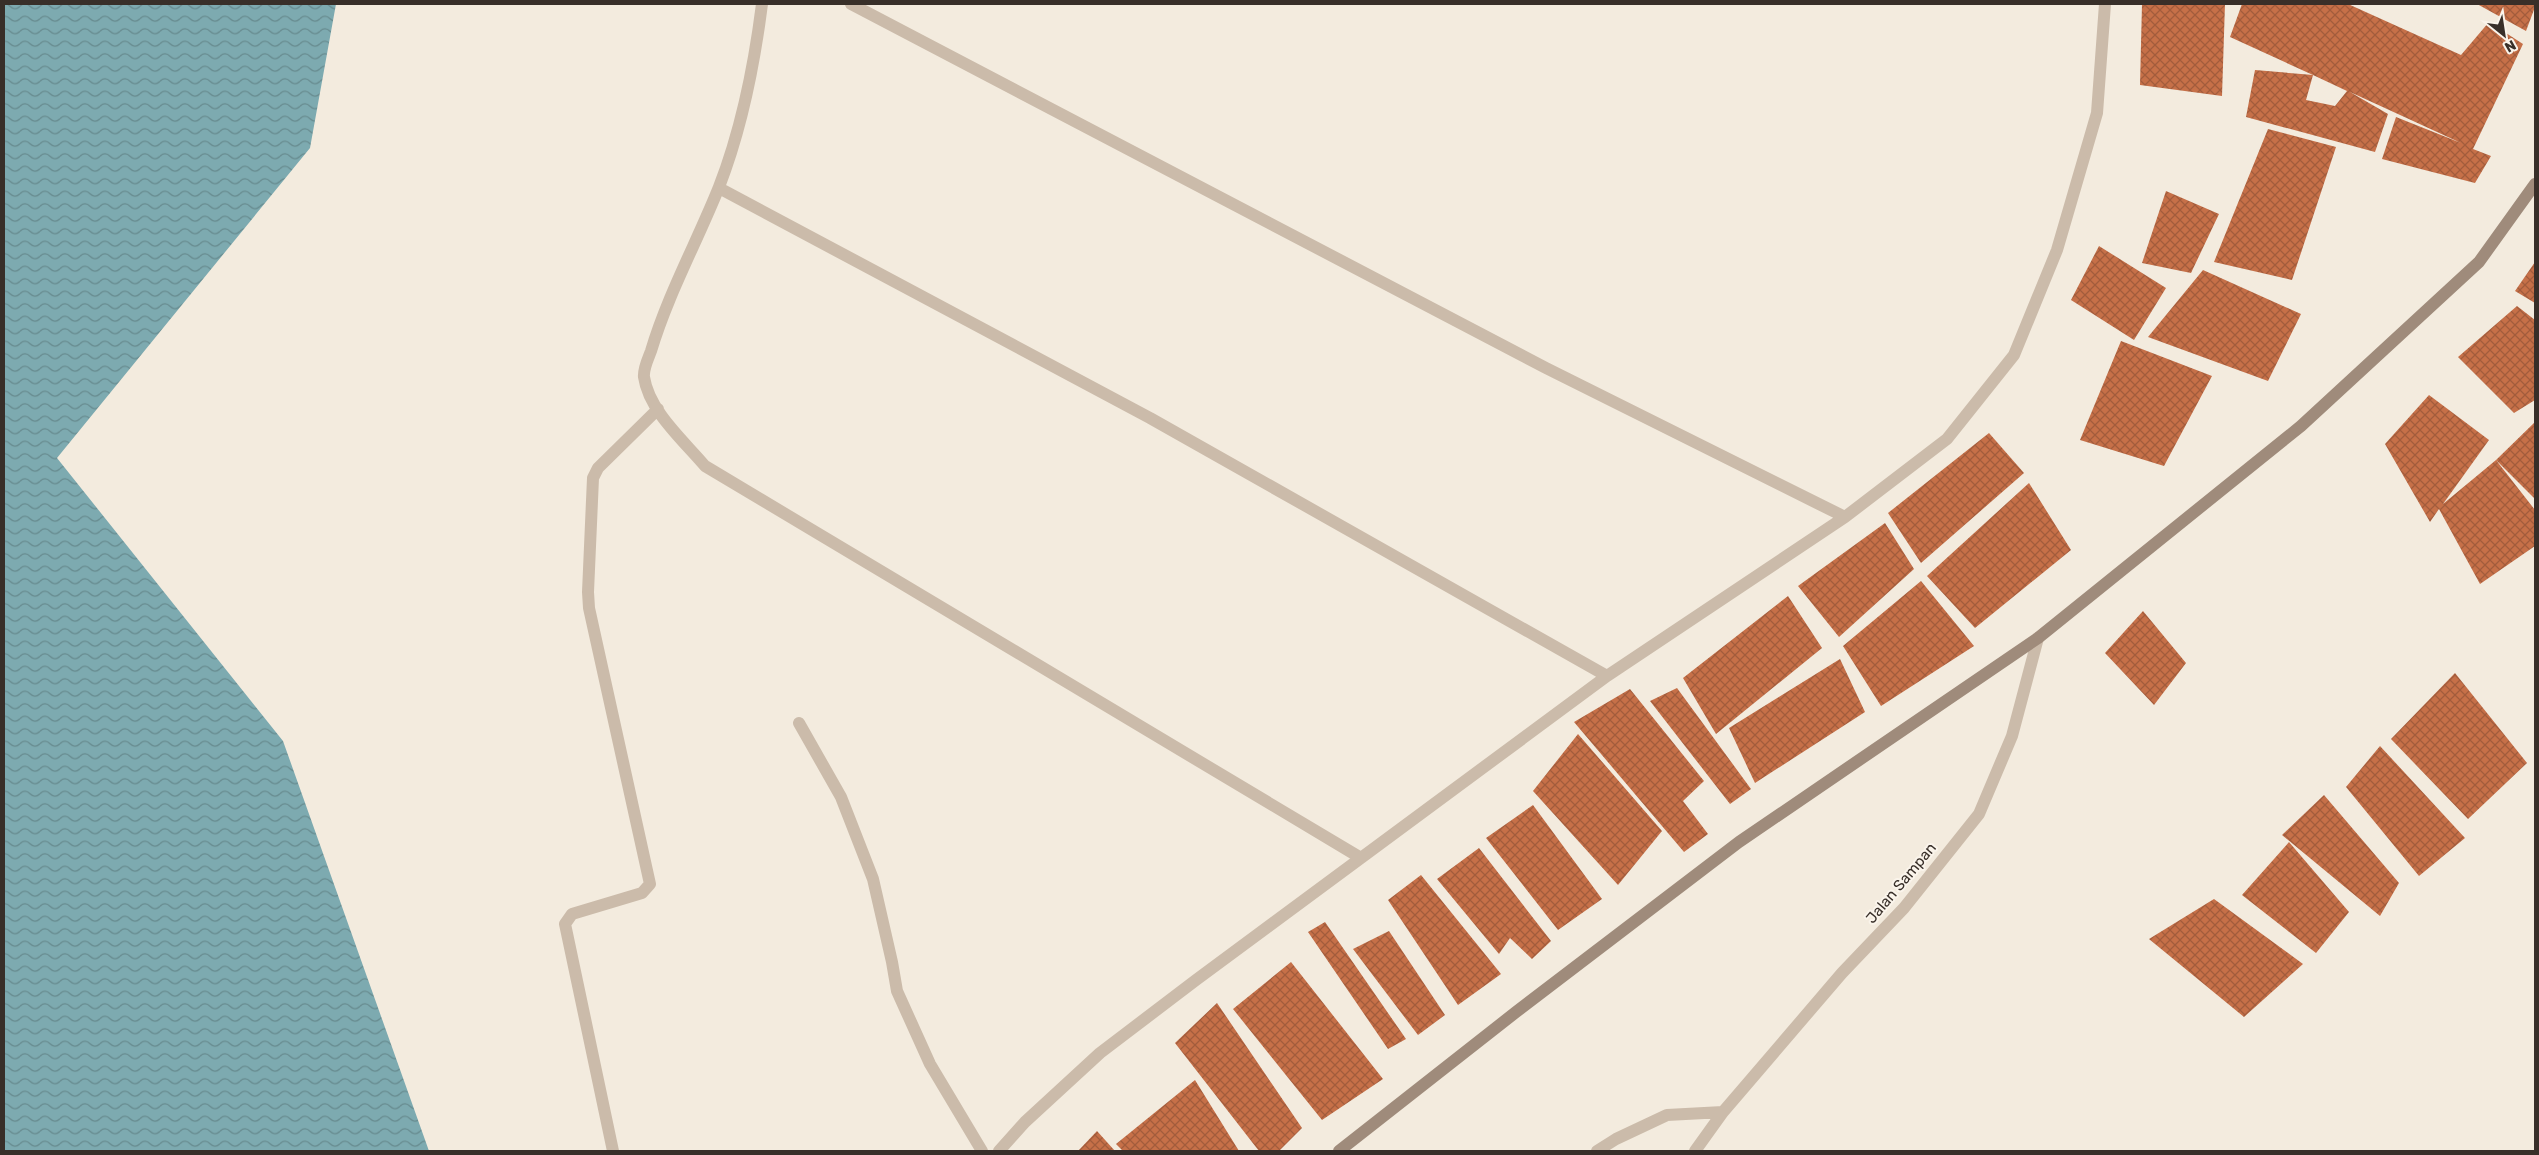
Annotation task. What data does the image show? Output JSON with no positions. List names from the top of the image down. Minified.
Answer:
{"streets":{"street":["Jalan Sampan"]},"north":"bottom right"}
